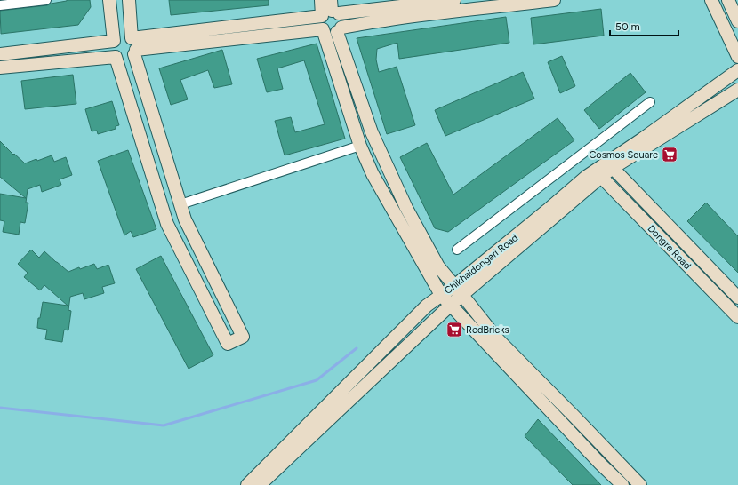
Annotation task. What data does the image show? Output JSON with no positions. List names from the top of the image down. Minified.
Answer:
{"streets":{"street":["Dongre Road","Chikhaldongari Road"]},"crossings":[["Dongre Road","Chikhaldongari Road"]],"places":{"supermarket":["Cosmos Square","RedBricks"]},"scale_bar":"50 m"}
